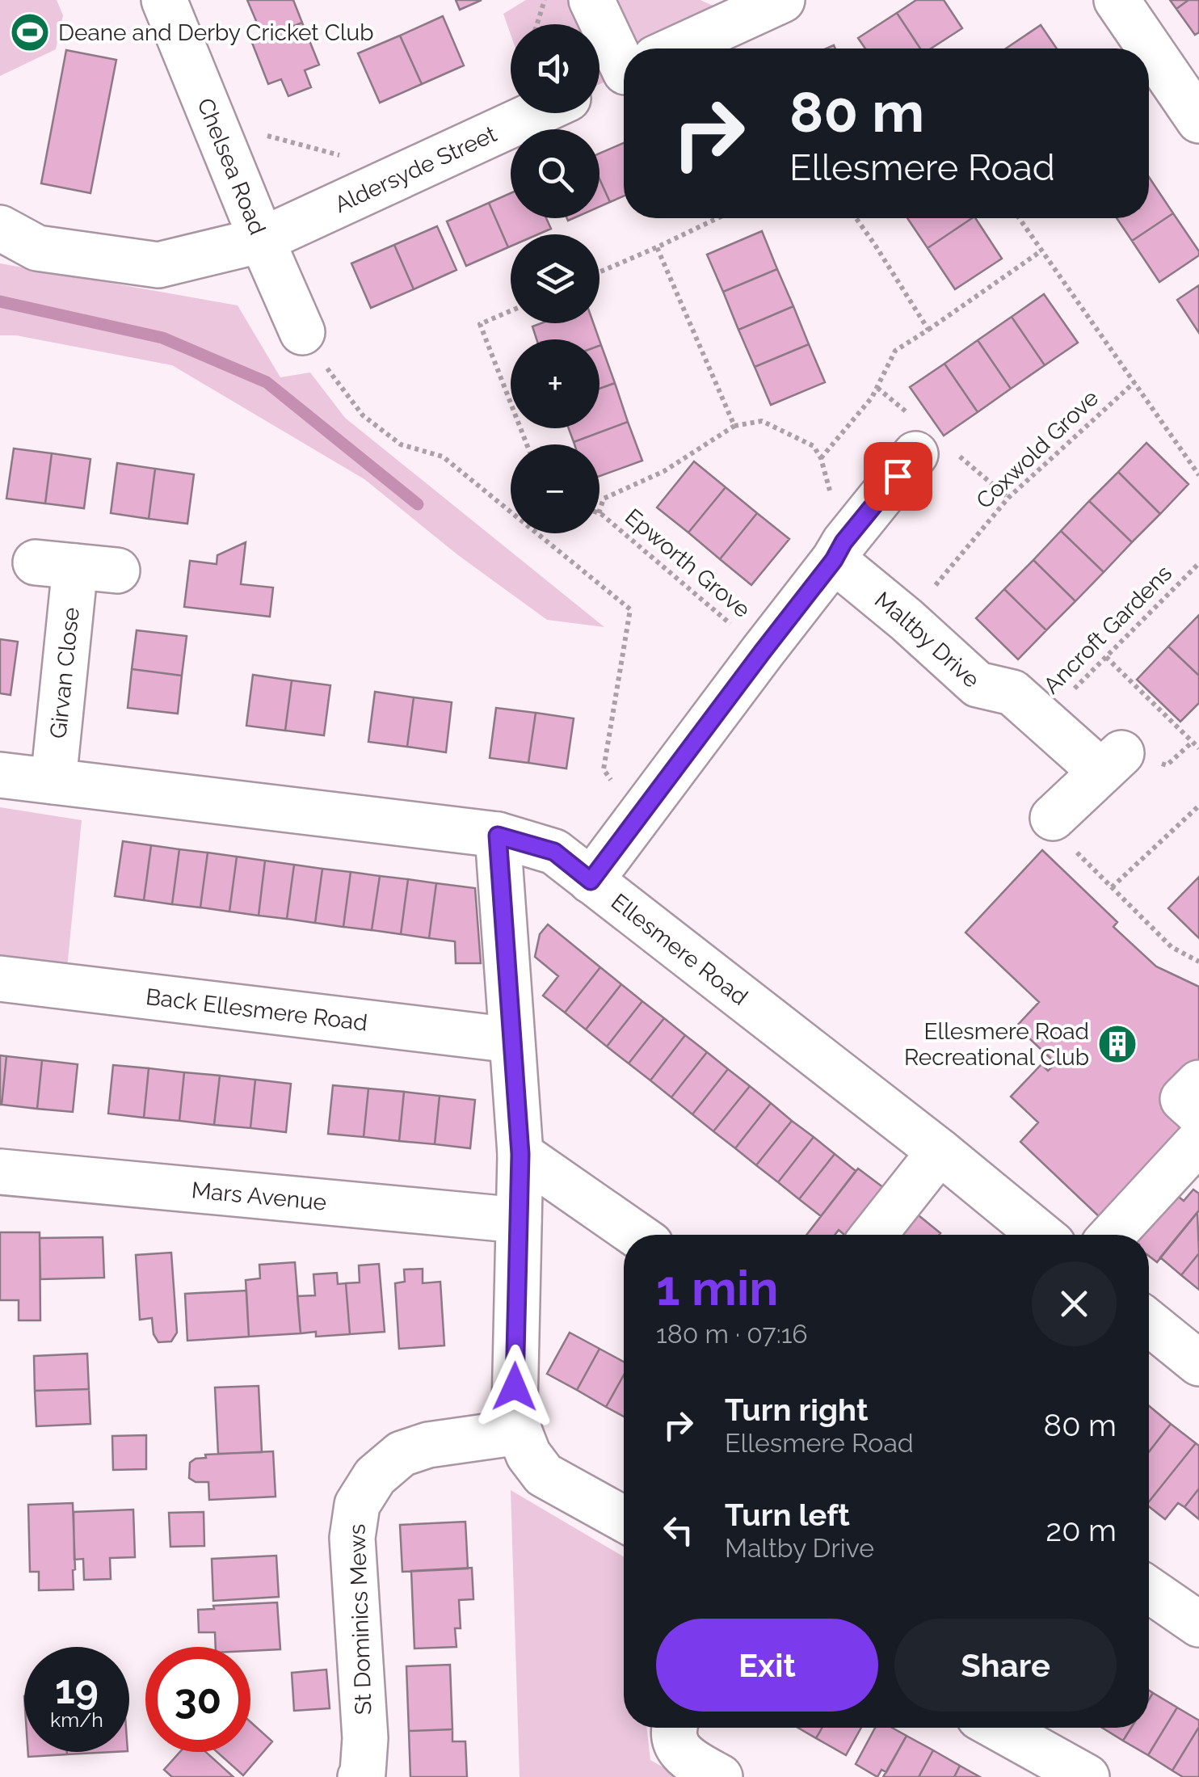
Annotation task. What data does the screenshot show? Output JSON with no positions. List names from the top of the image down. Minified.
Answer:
{"streets":{"street":["Chelsea Road","Aldersyde Street","Maltby Drive","Girvan Close","Ellesmere Road","Back Ellesmere Road","Mars Avenue","St Dominics Mews"],"path":["Coxwold Grove","Epworth Grove","Ancroft Gardens"]},"crossings":[["Chelsea Road","Aldersyde Street"],["Coxwold Grove","Maltby Drive"],["Ancroft Gardens","Maltby Drive"],["Girvan Close","Ellesmere Road"]],"places":{"sports":["Deane and Derby Cricket Club"],"building":["Ellesmere Road Recreational Club"]},"page":{"map_buttons":["+","−"],"turn":["80 m","Ellesmere Road"],"heading":["1 min","180 m · 07:16"],"list":[{"name":"Turn right","note":"Ellesmere Road","value":"80 m"},{"name":"Turn left","note":"Maltby Drive","value":"20 m"}],"buttons":["Exit","Share"],"speed":"19 km/h","limit":"30"}}
